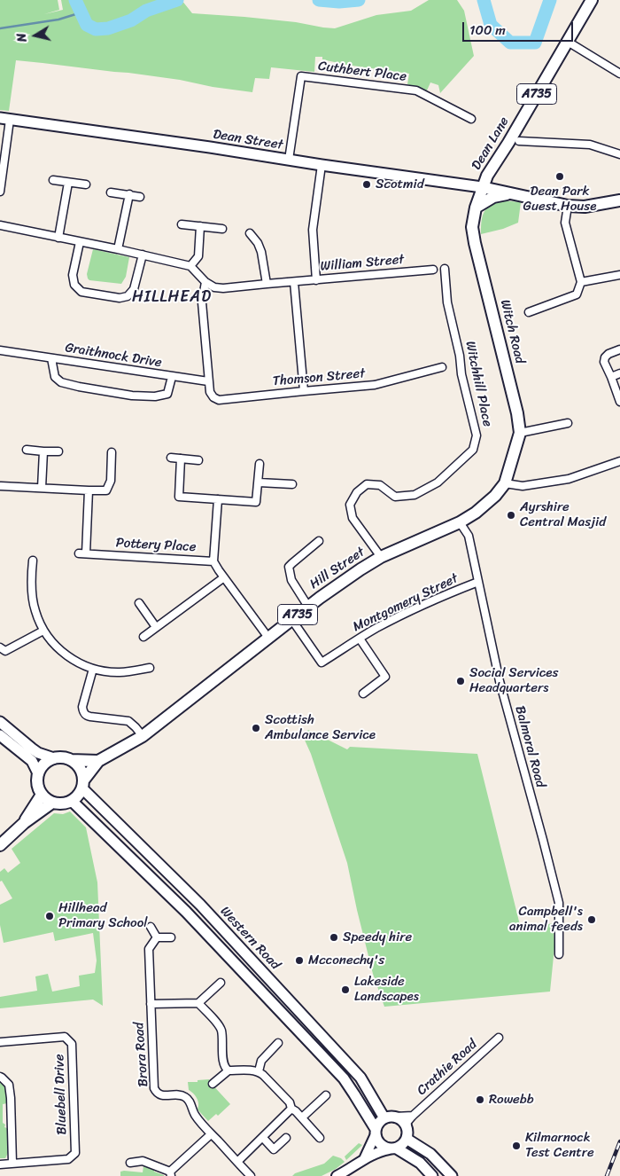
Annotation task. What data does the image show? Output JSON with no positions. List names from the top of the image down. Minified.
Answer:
{"streets":{"main road":["A735","Dean Street","Dean Lane","Witch Road","Hill Street","Western Road"],"street":["Cuthbert Place","William Street","Graithnock Drive","Thomson Street","Witchhill Place","Pottery Place","Montgomery Street","Balmoral Road","Brora Road","Crathie Road","Bluebell Drive"]},"crossings":[["Cuthbert Place","Dean Street"],["A735","Hill Street"],["A735","Western Road"],["Dean Street","Dean Lane"],["Dean Street","Witch Road"],["Dean Lane","Witch Road"],["Witch Road","Hill Street"],["Graithnock Drive","Thomson Street"],["Witchhill Place","Hill Street"],["Hill Street","Montgomery Street"],["Hill Street","Balmoral Road"],["Hill Street","Western Road"],["Montgomery Street","Balmoral Road"],["Western Road","Crathie Road"]],"districts":["HILLHEAD"],"places":["Dean Park Guest House","Scotmid","Ayrshire Central Masjid","Social Services Headquarters","Scottish Ambulance Service","Hillhead Primary School","Campbell's animal feeds","Speedy hire","Mcconechy's","Lakeside Landscapes","Rowebb","Kilmarnock Test Centre"],"scale_bar":"100 m","north":"left"}
